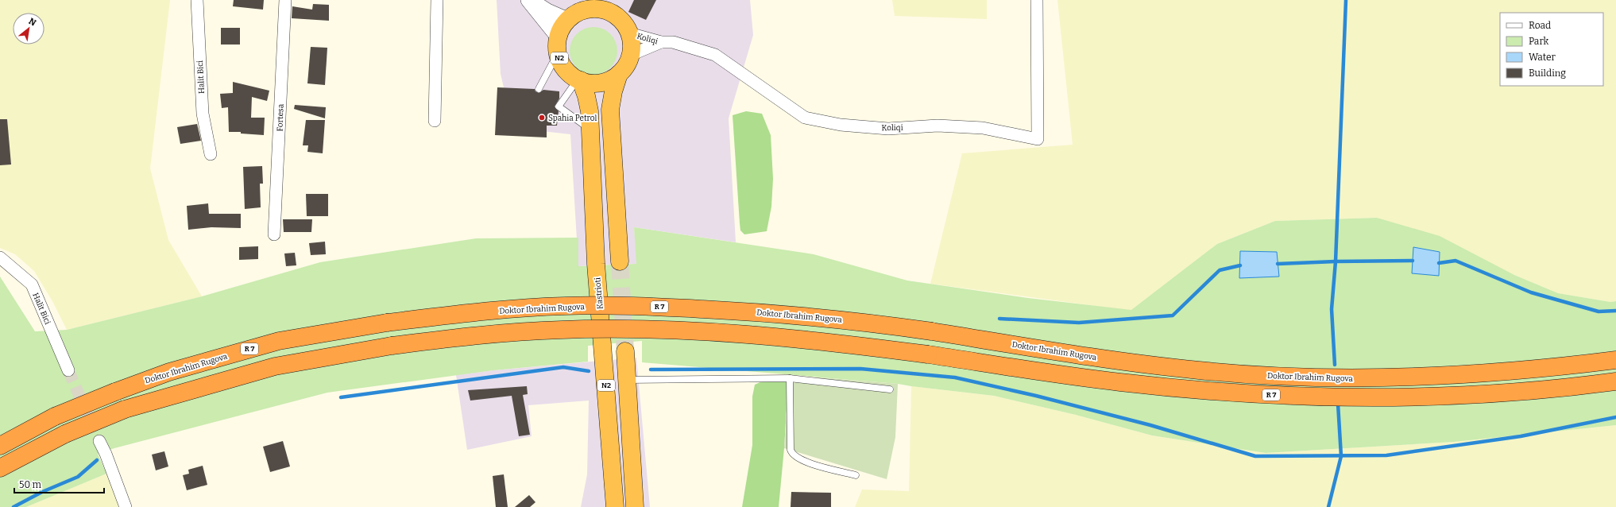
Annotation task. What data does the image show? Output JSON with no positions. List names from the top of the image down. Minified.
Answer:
{"streets":{"highway":["N2","Kastrioti","R 7","Doktor Ibrahim Rugova"],"street":["Koliqi","Halit Bici","Fortesa"]},"crossings":[["Koliqi","N2"],["Koliqi","Kastrioti"],["N2","Kastrioti"]],"places":["Spahia Petrol"],"legend":["Road","Park","Water","Building"],"scale_bar":"50 m","north":"top right"}
